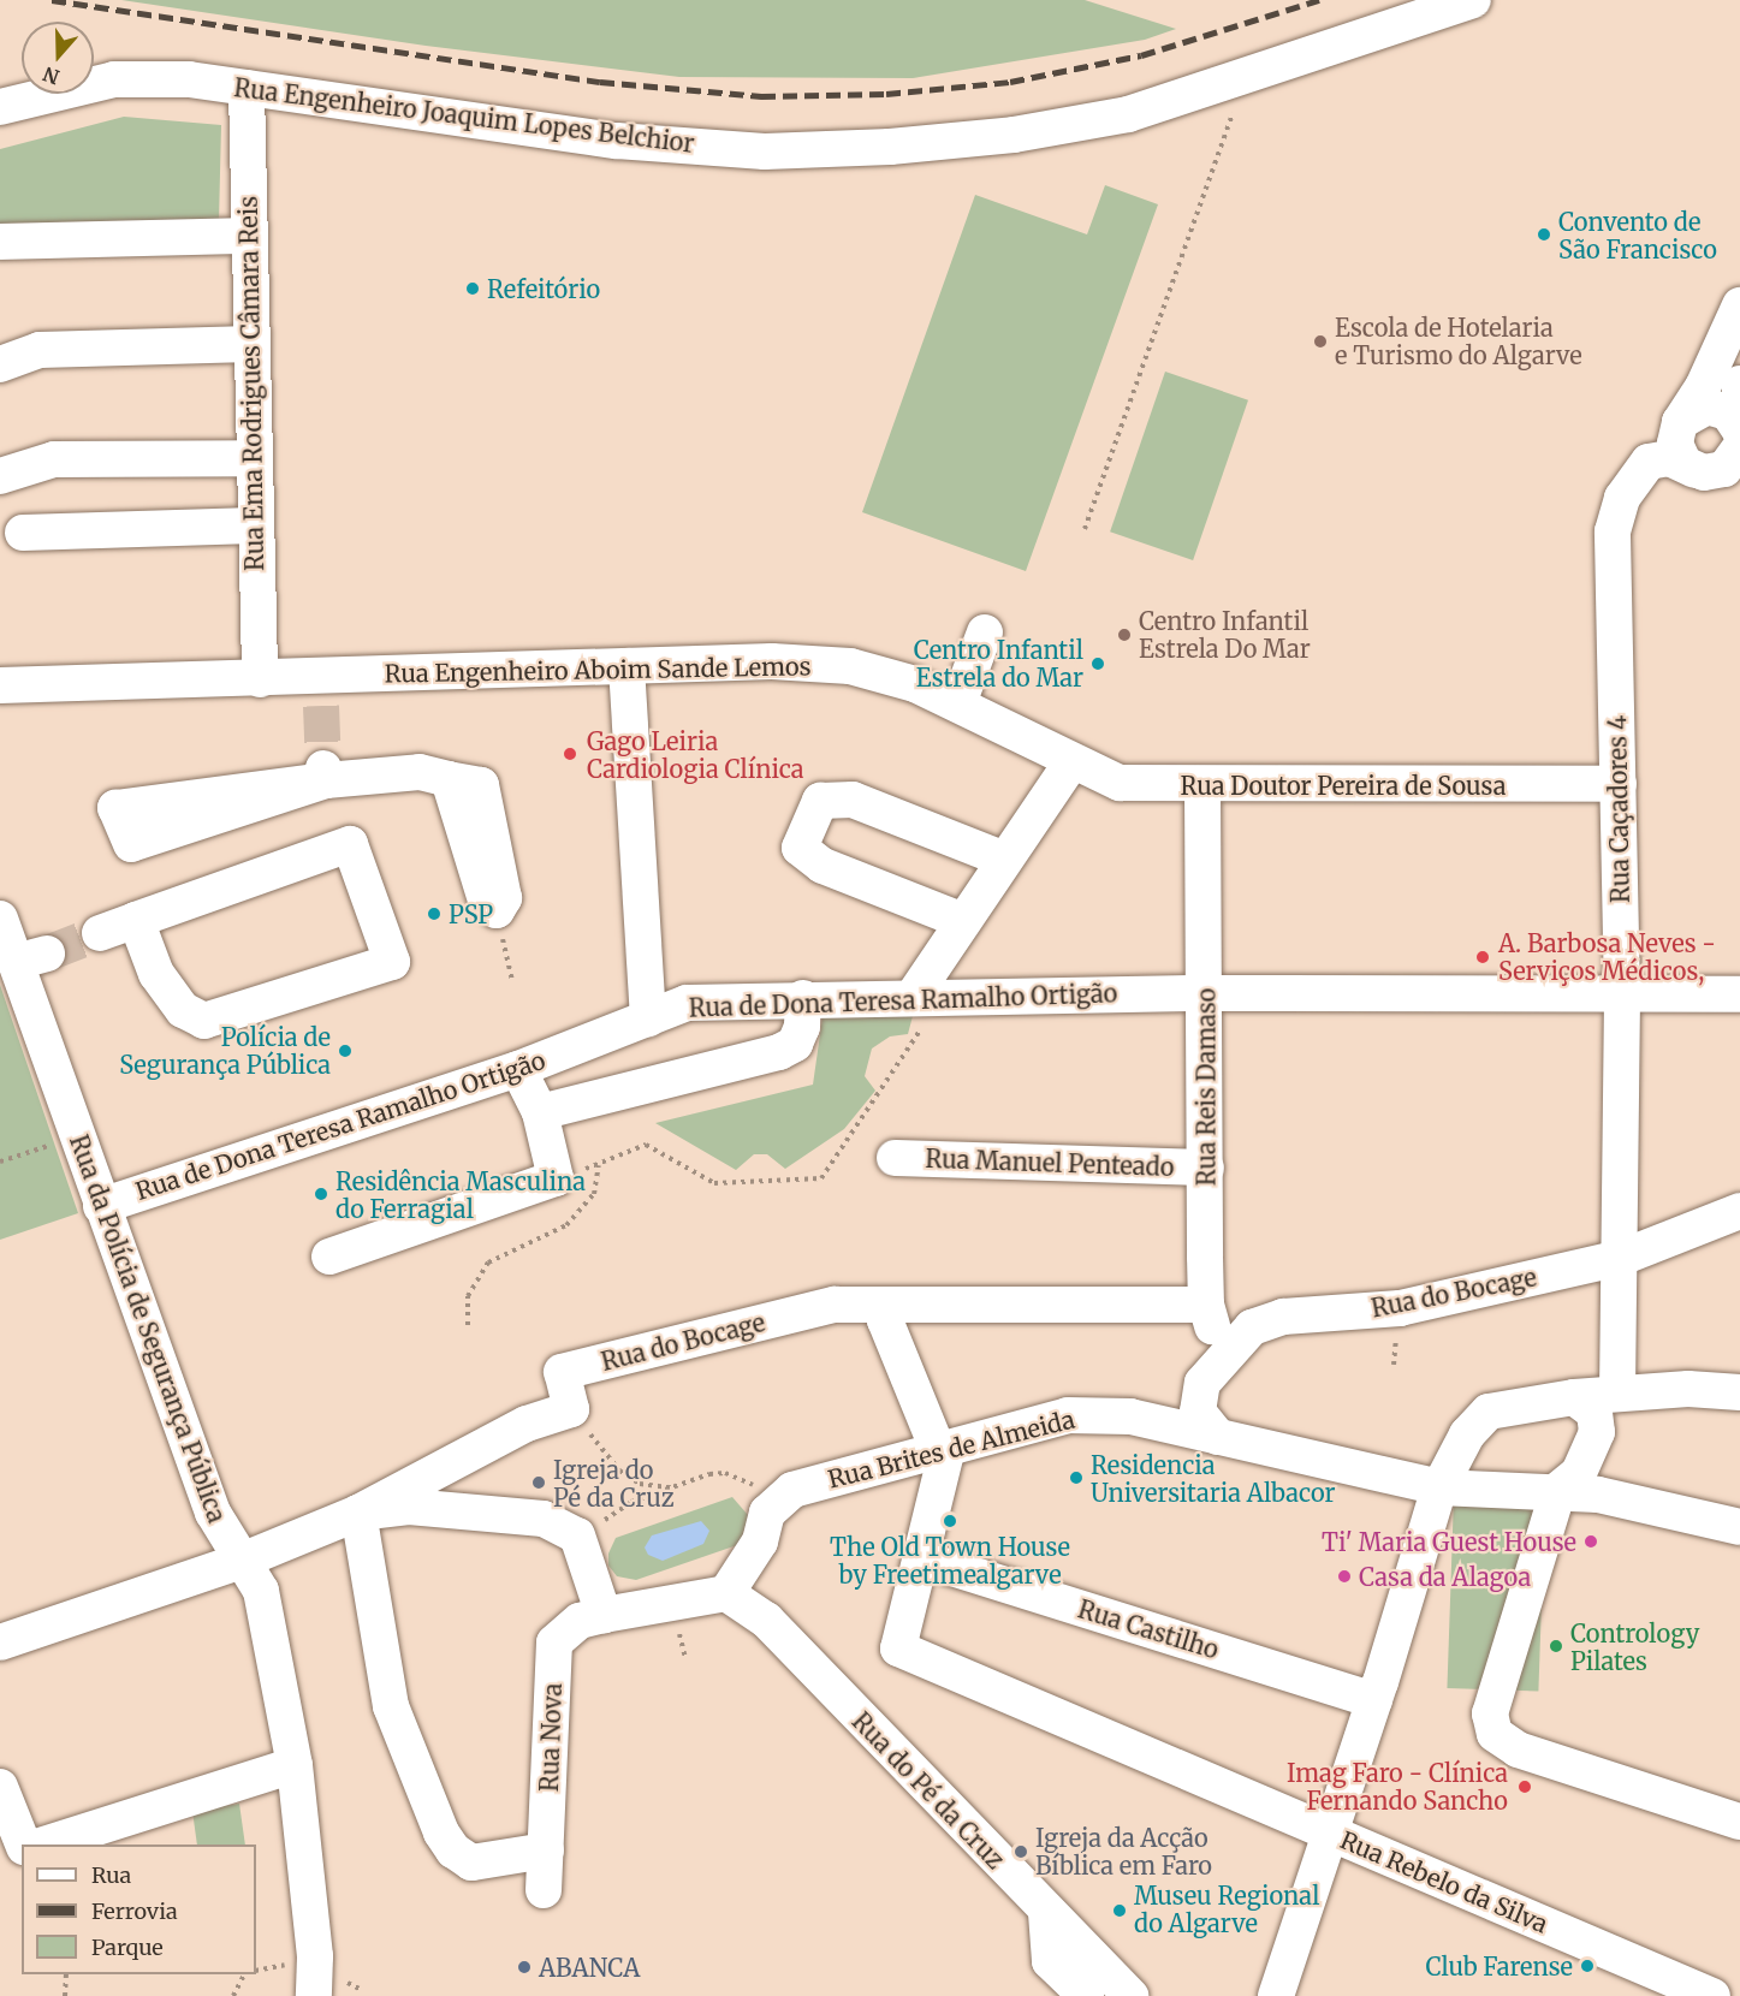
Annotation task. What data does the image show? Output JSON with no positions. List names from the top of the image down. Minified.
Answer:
{"streets":{"street":["Rua Engenheiro Joaquim Lopes Belchior","Rua Ema Rodrigues Câmara Reis","Rua Engenheiro Aboim Sande Lemos","Rua Doutor Pereira de Sousa","Rua Caçadores 4","Rua de Dona Teresa Ramalho Ortigão","Rua Reis Damaso","Rua Manuel Penteado","Rua do Bocage","Rua da Polícia de Segurança Pública","Rua Brites de Almeida","Rua Castilho","Rua Nova","Rua do Pé da Cruz","Rua Rebelo da Silva"]},"crossings":[["Rua Engenheiro Joaquim Lopes Belchior","Rua Ema Rodrigues Câmara Reis"],["Rua Ema Rodrigues Câmara Reis","Rua Engenheiro Aboim Sande Lemos"],["Rua Engenheiro Aboim Sande Lemos","Rua Doutor Pereira de Sousa"],["Rua Doutor Pereira de Sousa","Rua Caçadores 4"],["Rua Doutor Pereira de Sousa","Rua Reis Damaso"],["Rua Caçadores 4","Rua de Dona Teresa Ramalho Ortigão"],["Rua Caçadores 4","Rua do Bocage"],["Rua de Dona Teresa Ramalho Ortigão","Rua Reis Damaso"],["Rua de Dona Teresa Ramalho Ortigão","Rua da Polícia de Segurança Pública"],["Rua Reis Damaso","Rua Manuel Penteado"],["Rua Reis Damaso","Rua do Bocage"],["Rua Castilho","Rua Rebelo da Silva"]],"places":["Convento de São Francisco","Refeitório","Escola de Hotelaria e Turismo do Algarve","Centro Infantil Estrela Do Mar","Centro Infantil Estrela do Mar","Gago Leiria Cardiologia Clínica","PSP","A. Barbosa Neves - Serviços Médicos,","Polícia de Segurança Pública","Residência Masculina do Ferragial","Residencia Universitaria Albacor","Igreja do Pé da Cruz","The Old Town House by Freetimealgarve","Ti' Maria Guest House","Casa da Alagoa","Contrology Pilates","Imag Faro - Clínica Fernando Sancho","Igreja da Acção Bíblica em Faro","Museu Regional do Algarve","Club Farense","ABANCA"],"legend":["Rua","Ferrovia","Parque"],"north":"bottom"}
